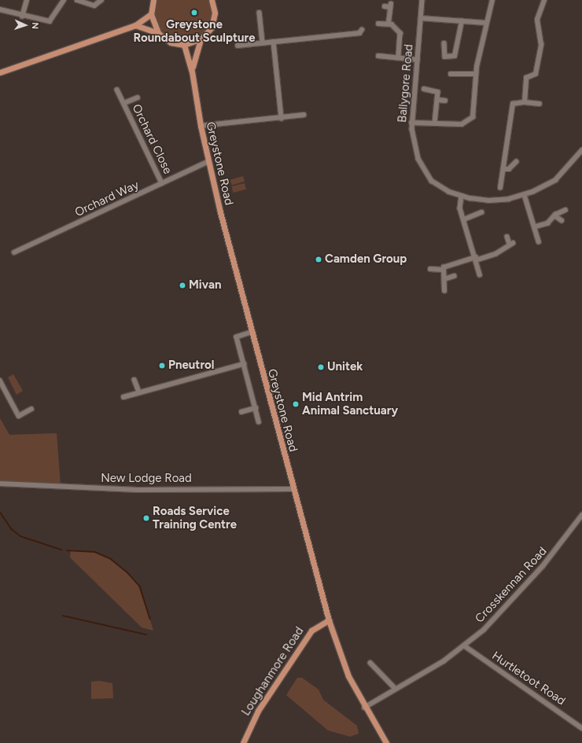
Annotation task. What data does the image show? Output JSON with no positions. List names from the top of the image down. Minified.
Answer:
{"streets":{"main road":["Greystone Road","Loughanmore Road"],"street":["Ballygore Road","Orchard Close","Orchard Way","New Lodge Road","Crosskennan Road","Hurtletoot Road"]},"crossings":[["Orchard Close","Orchard Way"],["Greystone Road","Orchard Way"],["Greystone Road","New Lodge Road"],["Greystone Road","Crosskennan Road"],["Greystone Road","Loughanmore Road"],["Crosskennan Road","Hurtletoot Road"]],"places":["Greystone Roundabout Sculpture","Camden Group","Mivan","Pneutrol","Unitek","Mid Antrim Animal Sanctuary","Roads Service Training Centre"],"north":"right"}
